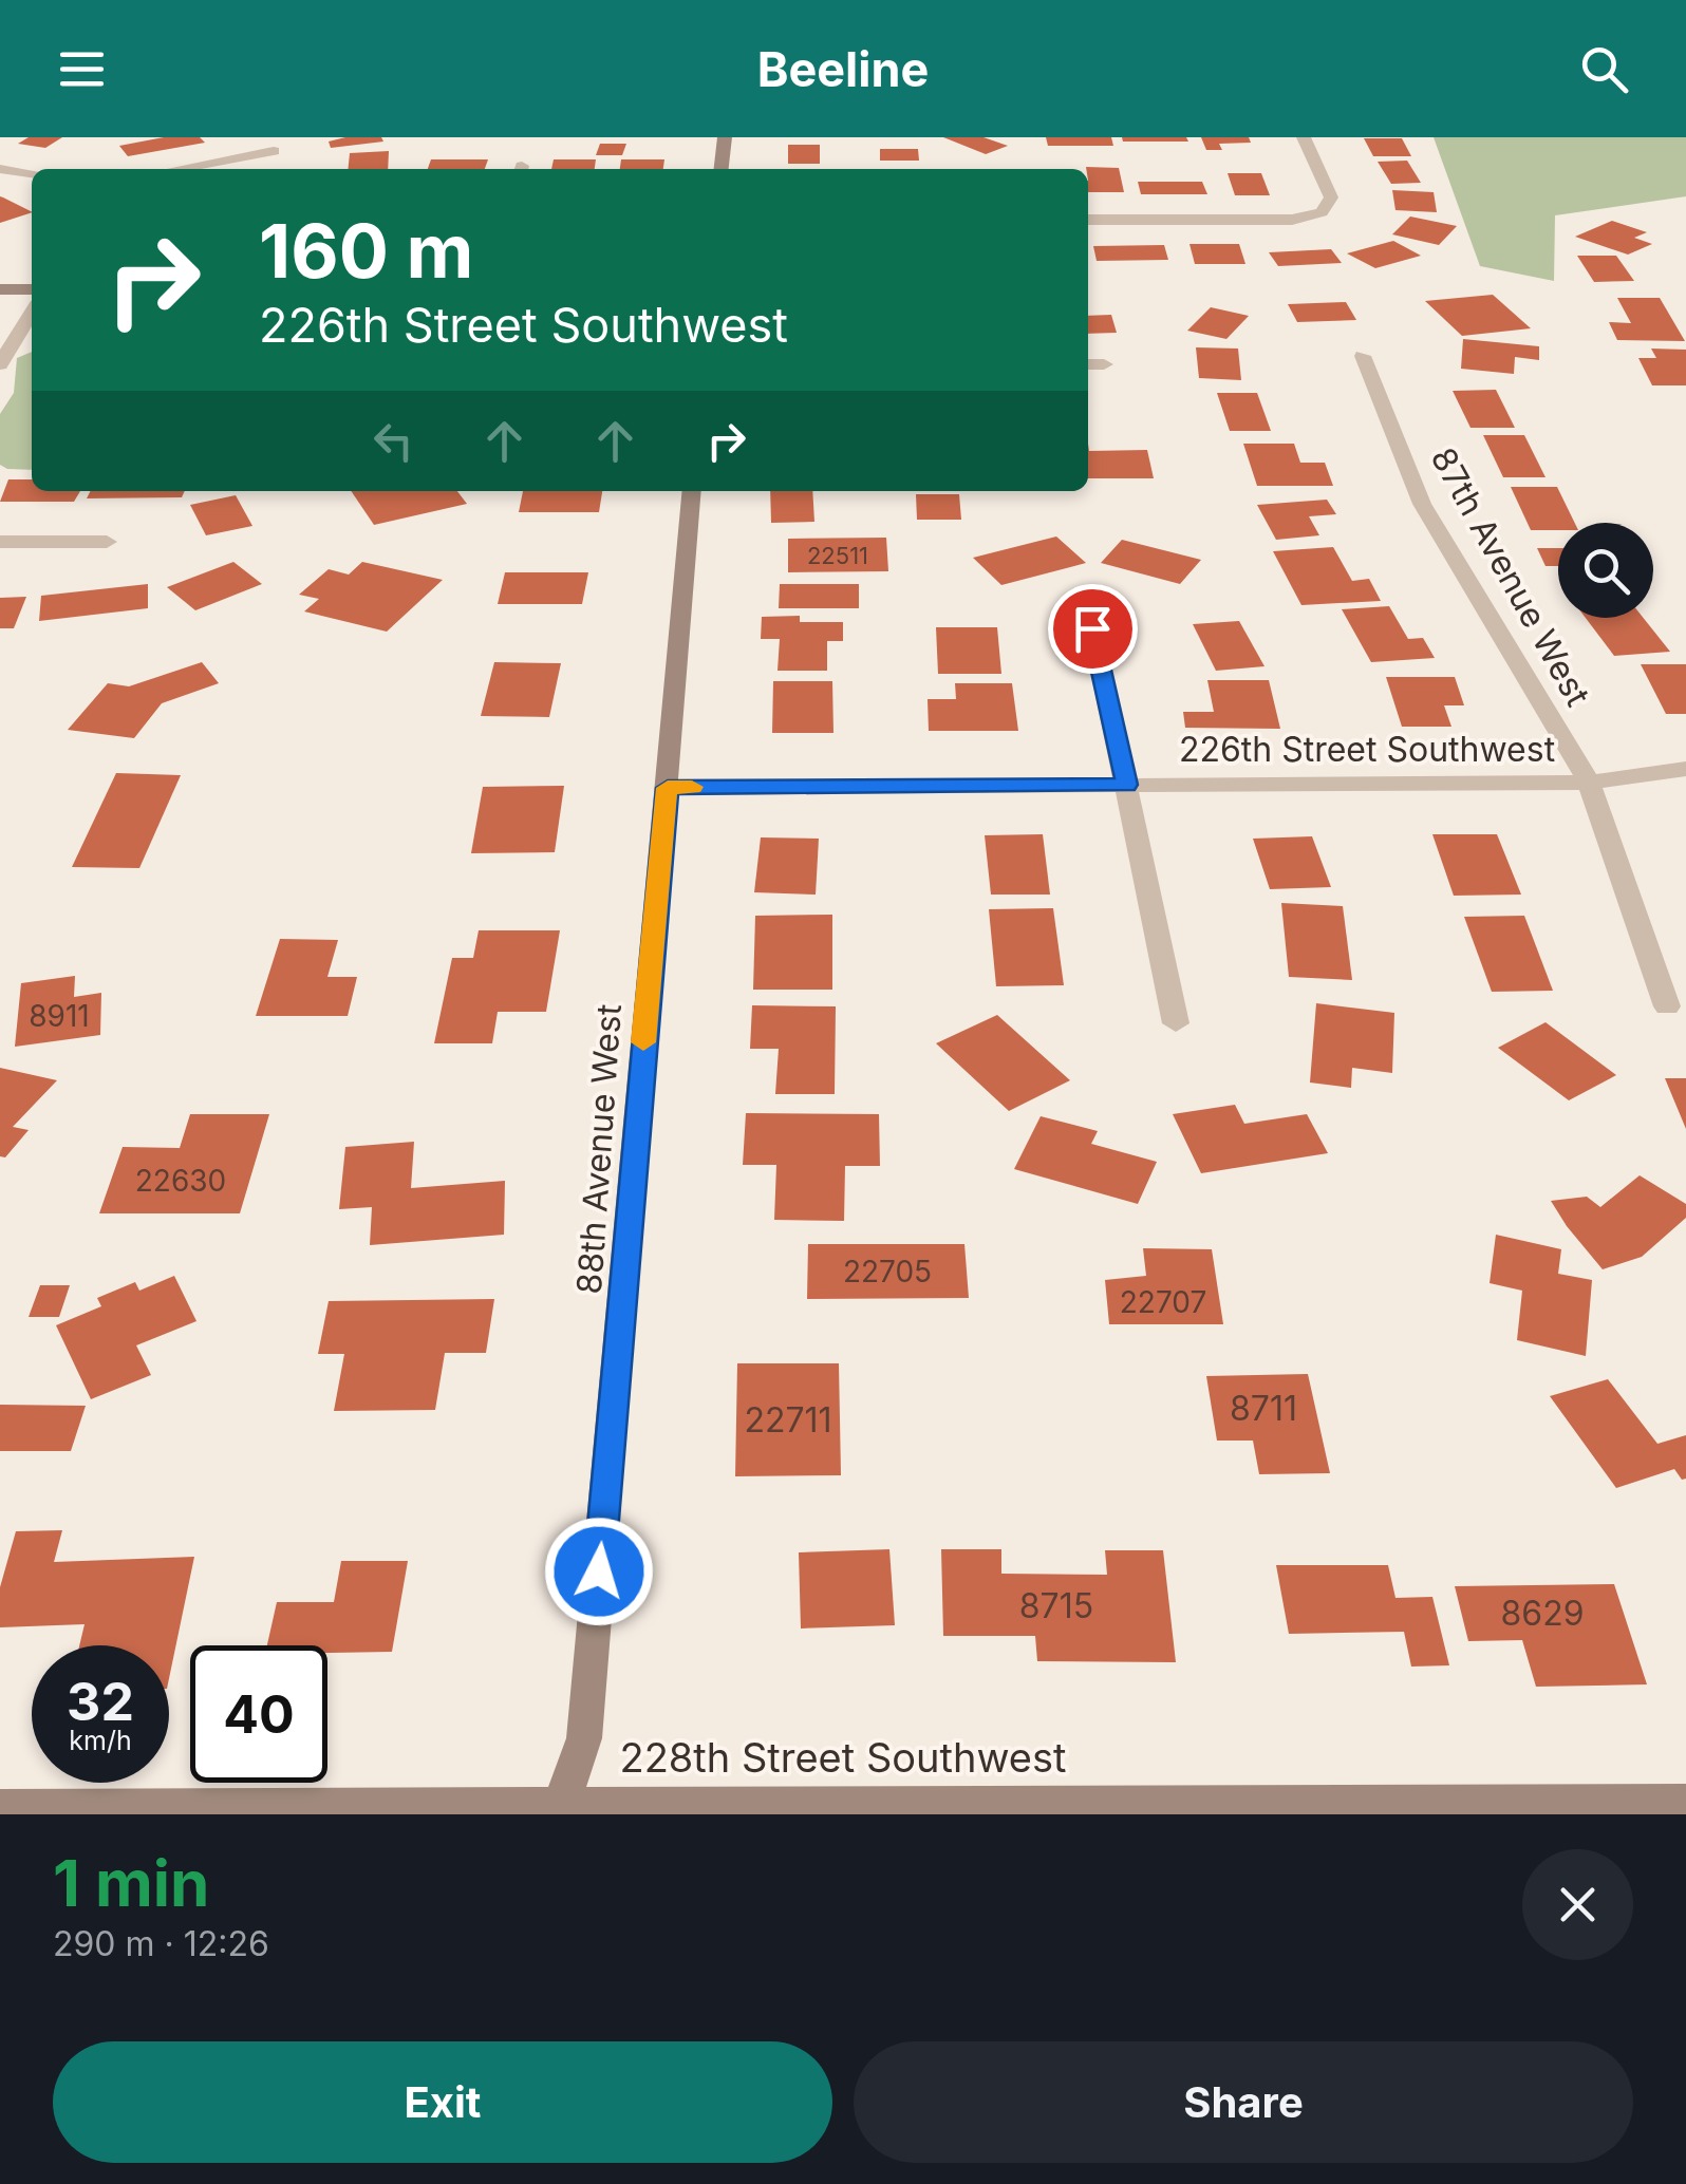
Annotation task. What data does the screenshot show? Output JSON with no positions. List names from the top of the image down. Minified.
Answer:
{"streets":{"street":["87th Avenue West","226th Street Southwest","88th Avenue West","228th Street Southwest"]},"crossings":[["87th Avenue West","226th Street Southwest"],["226th Street Southwest","88th Avenue West"],["88th Avenue West","228th Street Southwest"]],"house_numbers":["22511","8911","22630","22705","22707","8711","22711","8715","8629"],"page":{"header":"Beeline","turn":["160 m","226th Street Southwest"],"speed":"32 km/h","limit":"40","heading":["1 min","290 m · 12:26"],"buttons":["Exit","Share"]}}
